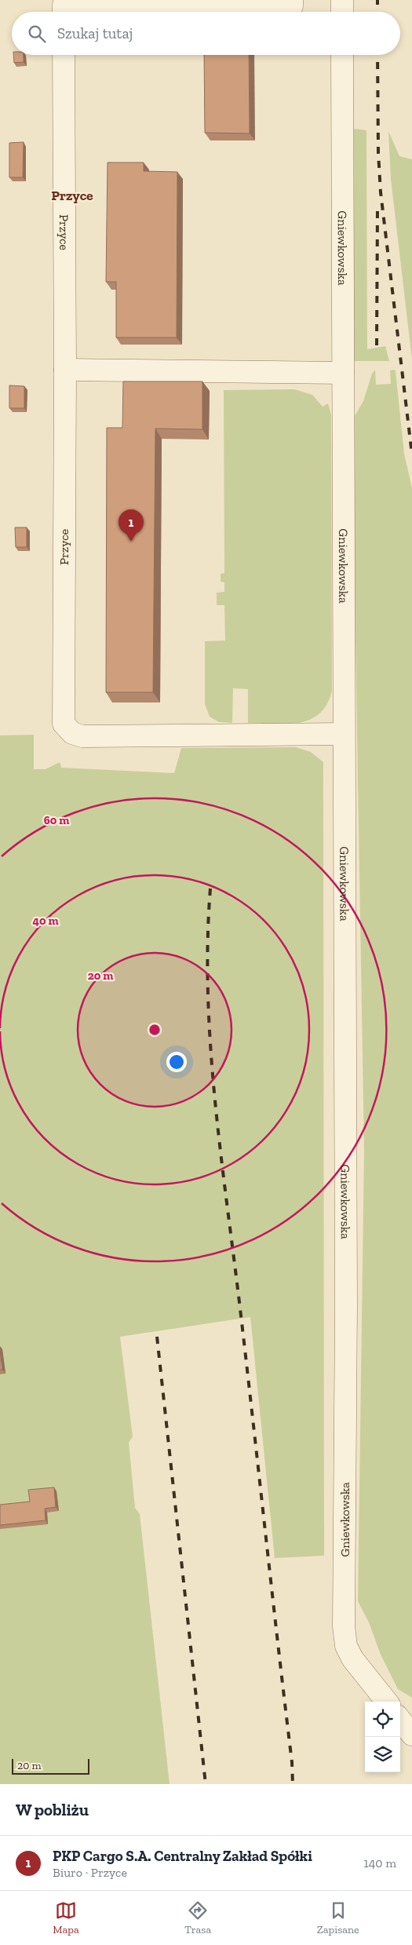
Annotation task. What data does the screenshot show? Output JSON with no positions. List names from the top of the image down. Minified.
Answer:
{"streets":{"street":["Przyce","Gniewkowska"]},"crossings":[["Przyce","Gniewkowska"]],"districts":["Przyce"],"scale_bar":"20 m","page":{"search":"Szukaj tutaj","pins":"1","scale":"20 m","heading":"W pobliżu","list":[{"mark":"1","name":"PKP Cargo S.A. Centralny Zakład Spółki","note":"Biuro · Przyce","value":"140 m"}],"nav":["Mapa","Trasa","Zapisane"]},"rings":["60 m","40 m","20 m"]}
